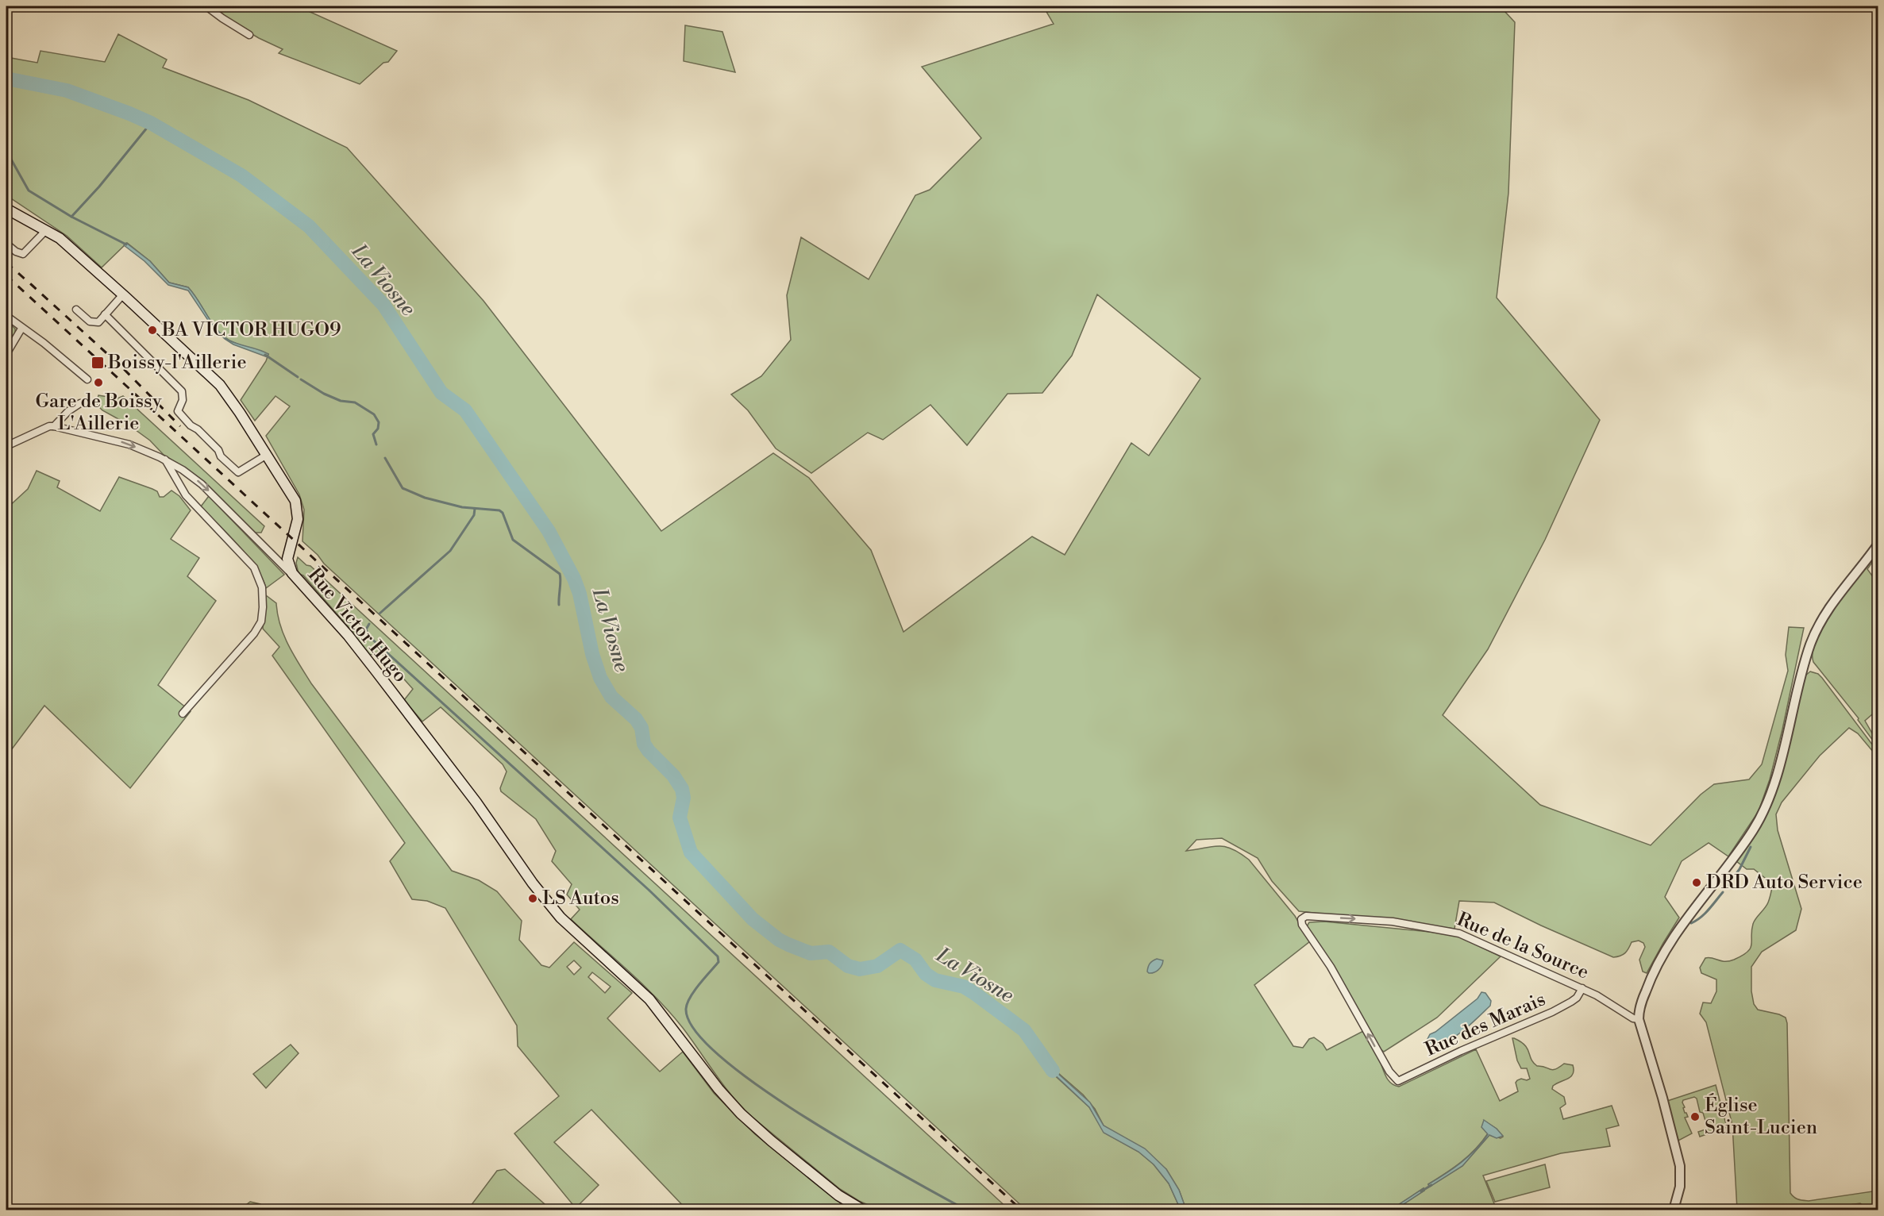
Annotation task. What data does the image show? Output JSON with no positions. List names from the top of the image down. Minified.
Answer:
{"streets":{"main road":["Rue Victor Hugo"],"street":["Rue de la Source","Rue des Marais"]},"crossings":[["Rue de la Source","Rue des Marais"]],"water":["La Viosne"],"places":{"other":["BA VICTOR HUGO9","Gare de Boissy L'Aillerie","DRD Auto Service","LS Autos","Église Saint-Lucien"],"transit":["Boissy-l'Aillerie"]}}
